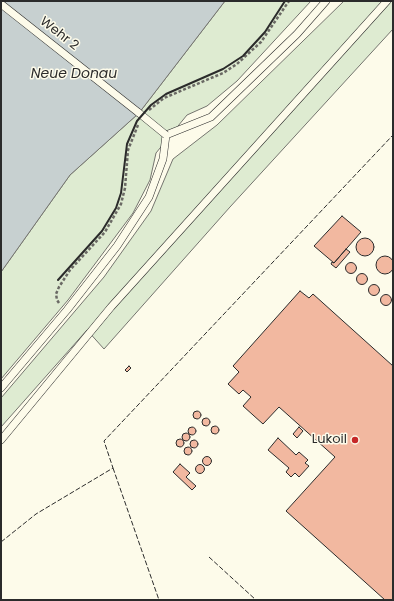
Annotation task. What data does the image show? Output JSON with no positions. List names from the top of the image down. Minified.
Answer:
{"streets":{"lane":["Wehr 2"]},"water":["Neue Donau"],"places":["Lukoil"]}
